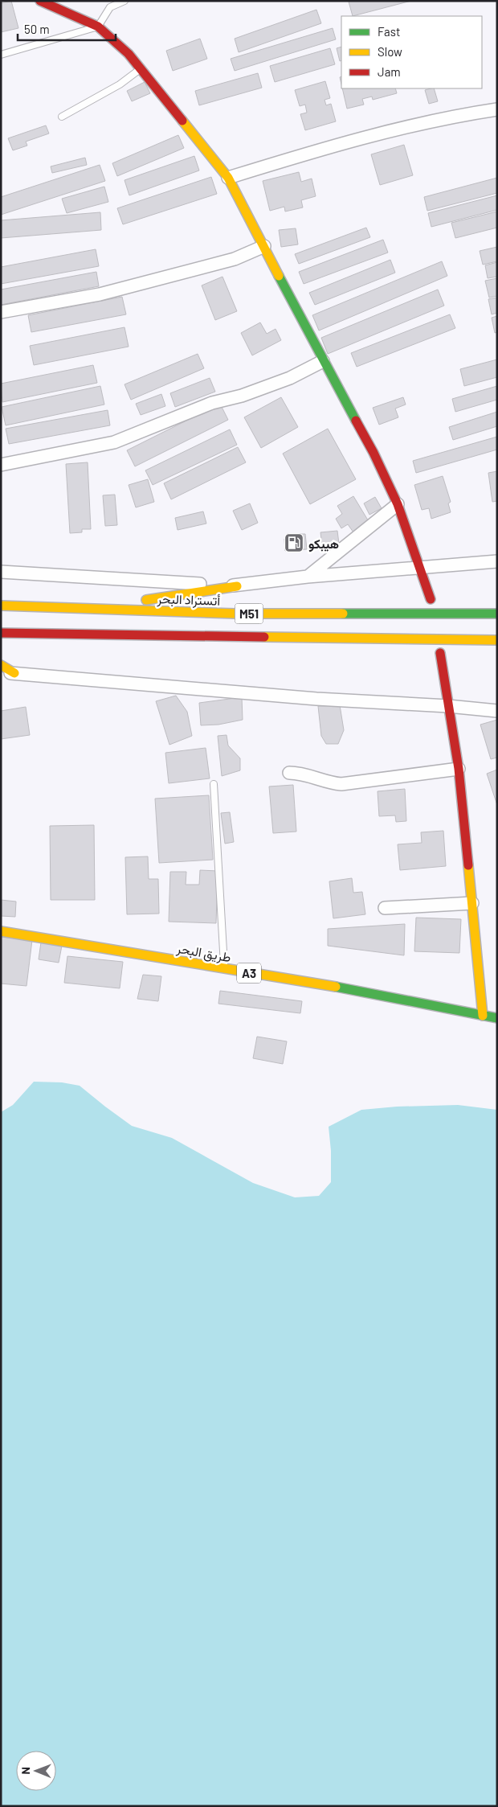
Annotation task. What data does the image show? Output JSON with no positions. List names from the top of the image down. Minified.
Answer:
{"streets":{"main road":["أتستراد البحر","M51","طريق البحر","A3"]},"places":{"fuel station":["هيبكو"]},"legend":["Fast","Slow","Jam"],"scale_bar":"50 m","north":"left"}
